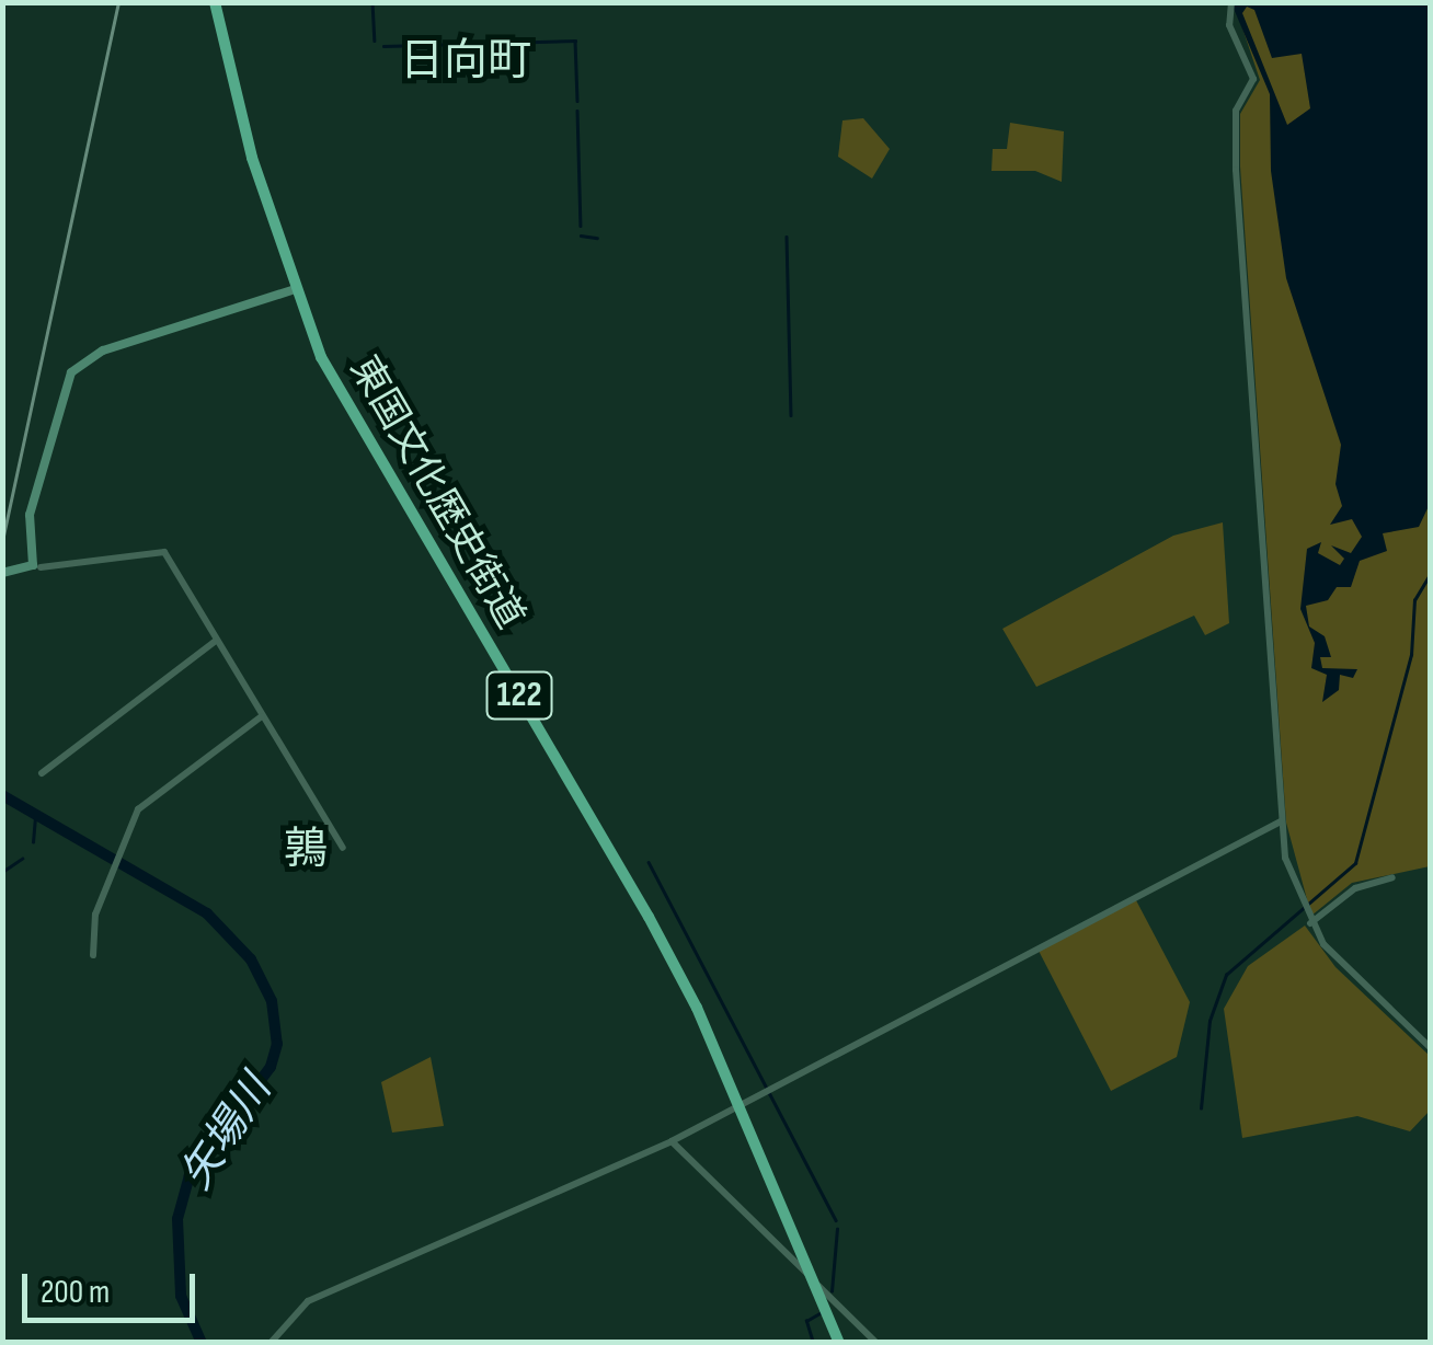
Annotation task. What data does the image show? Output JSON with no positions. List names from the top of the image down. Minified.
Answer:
{"streets":{"highway":["東国文化歴史街道","122"]},"districts":["日向町","鶉"],"water":["矢場川"],"scale_bar":"200 m"}
